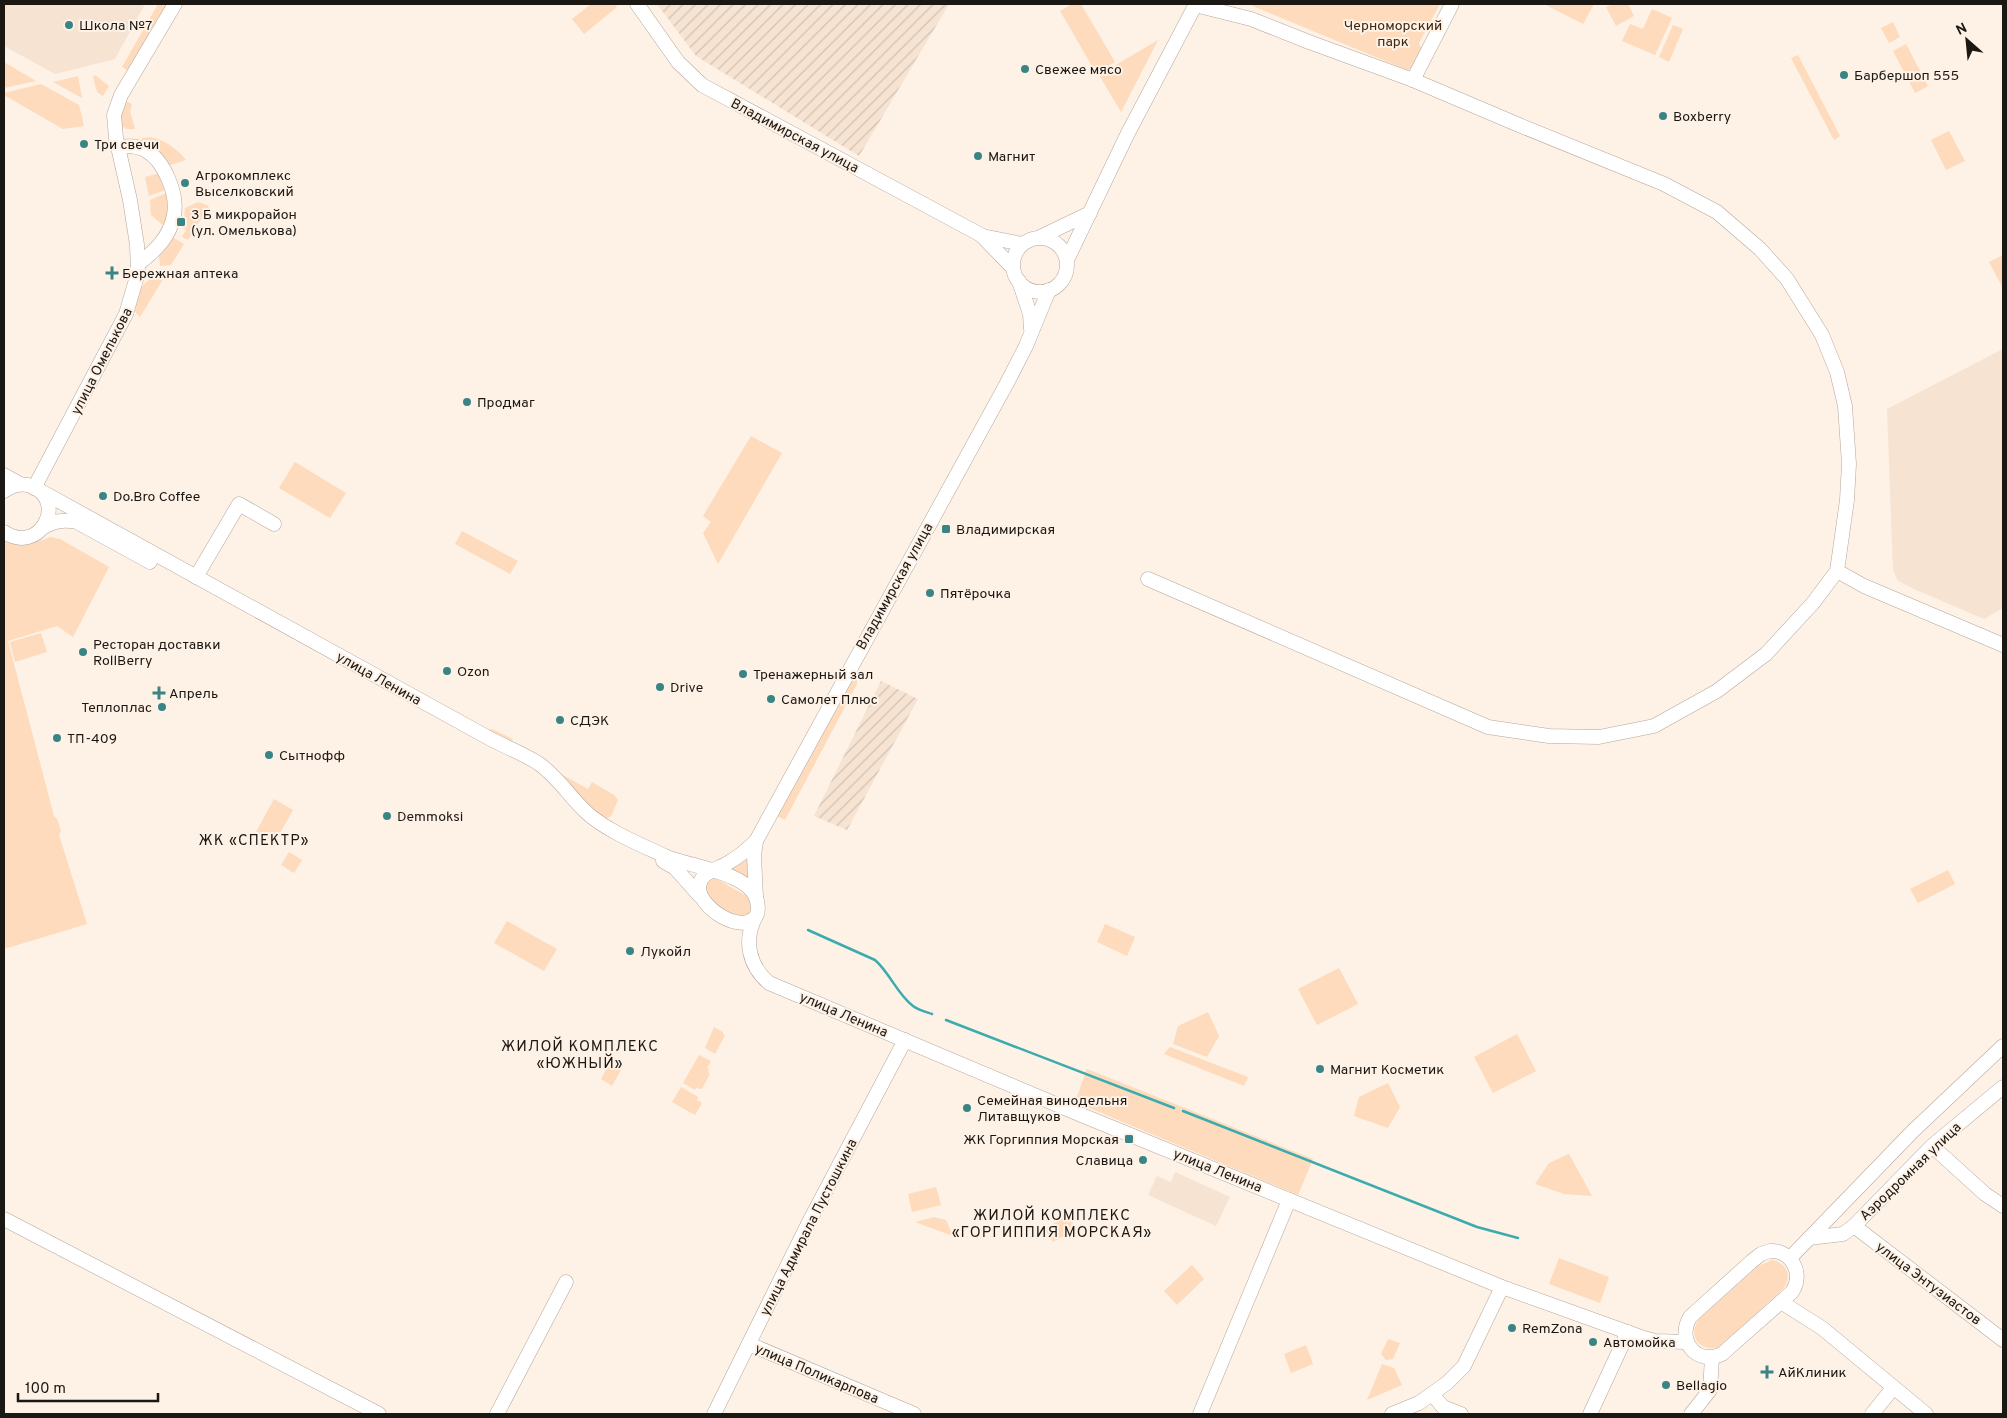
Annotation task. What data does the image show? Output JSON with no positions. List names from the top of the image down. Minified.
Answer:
{"streets":{"street":["Владимирская улица","улица Омелькова","улица Ленина","Аэродромная улица","улица Адмирала Пустошкина","улица Энтузиастов","улица Поликарпова"]},"crossings":[["Владимирская улица","улица Ленина"],["улица Омелькова","улица Ленина"],["улица Ленина","улица Адмирала Пустошкина"],["Аэродромная улица","улица Энтузиастов"],["улица Адмирала Пустошкина","улица Поликарпова"]],"districts":["ЖК «СПЕКТР»","ЖИЛОЙ КОМПЛЕКС «ЮЖНЫЙ»","ЖИЛОЙ КОМПЛЕКС «ГОРГИППИЯ МОРСКАЯ»"],"parks":["Черноморский парк"],"places":{"other":["Школа №7","Свежее мясо","Барбершоп 555","Boxberry","Три свечи","Магнит","Агрокомплекс Выселковский","Продмаг","Do.Bro Coffee","Пятёрочка","Ресторан доставки RollBerry","Ozon","Тренажерный зал","Drive","Самолет Плюс","Теплоплас","СДЭК","ТП-409","Сытнофф","Demmoksi","Лукойл","Магнит Косметик","Семейная винодельня Литавщуков","Славица","RemZona","Автомойка","Bellagio"],"transit":["3 Б микрорайон (ул. Омелькова)","Владимирская","ЖК Горгиппия Морская"],"health":["Бережная аптека","Апрель","АйКлиник"]},"scale_bar":"100 m","north":"top left"}
